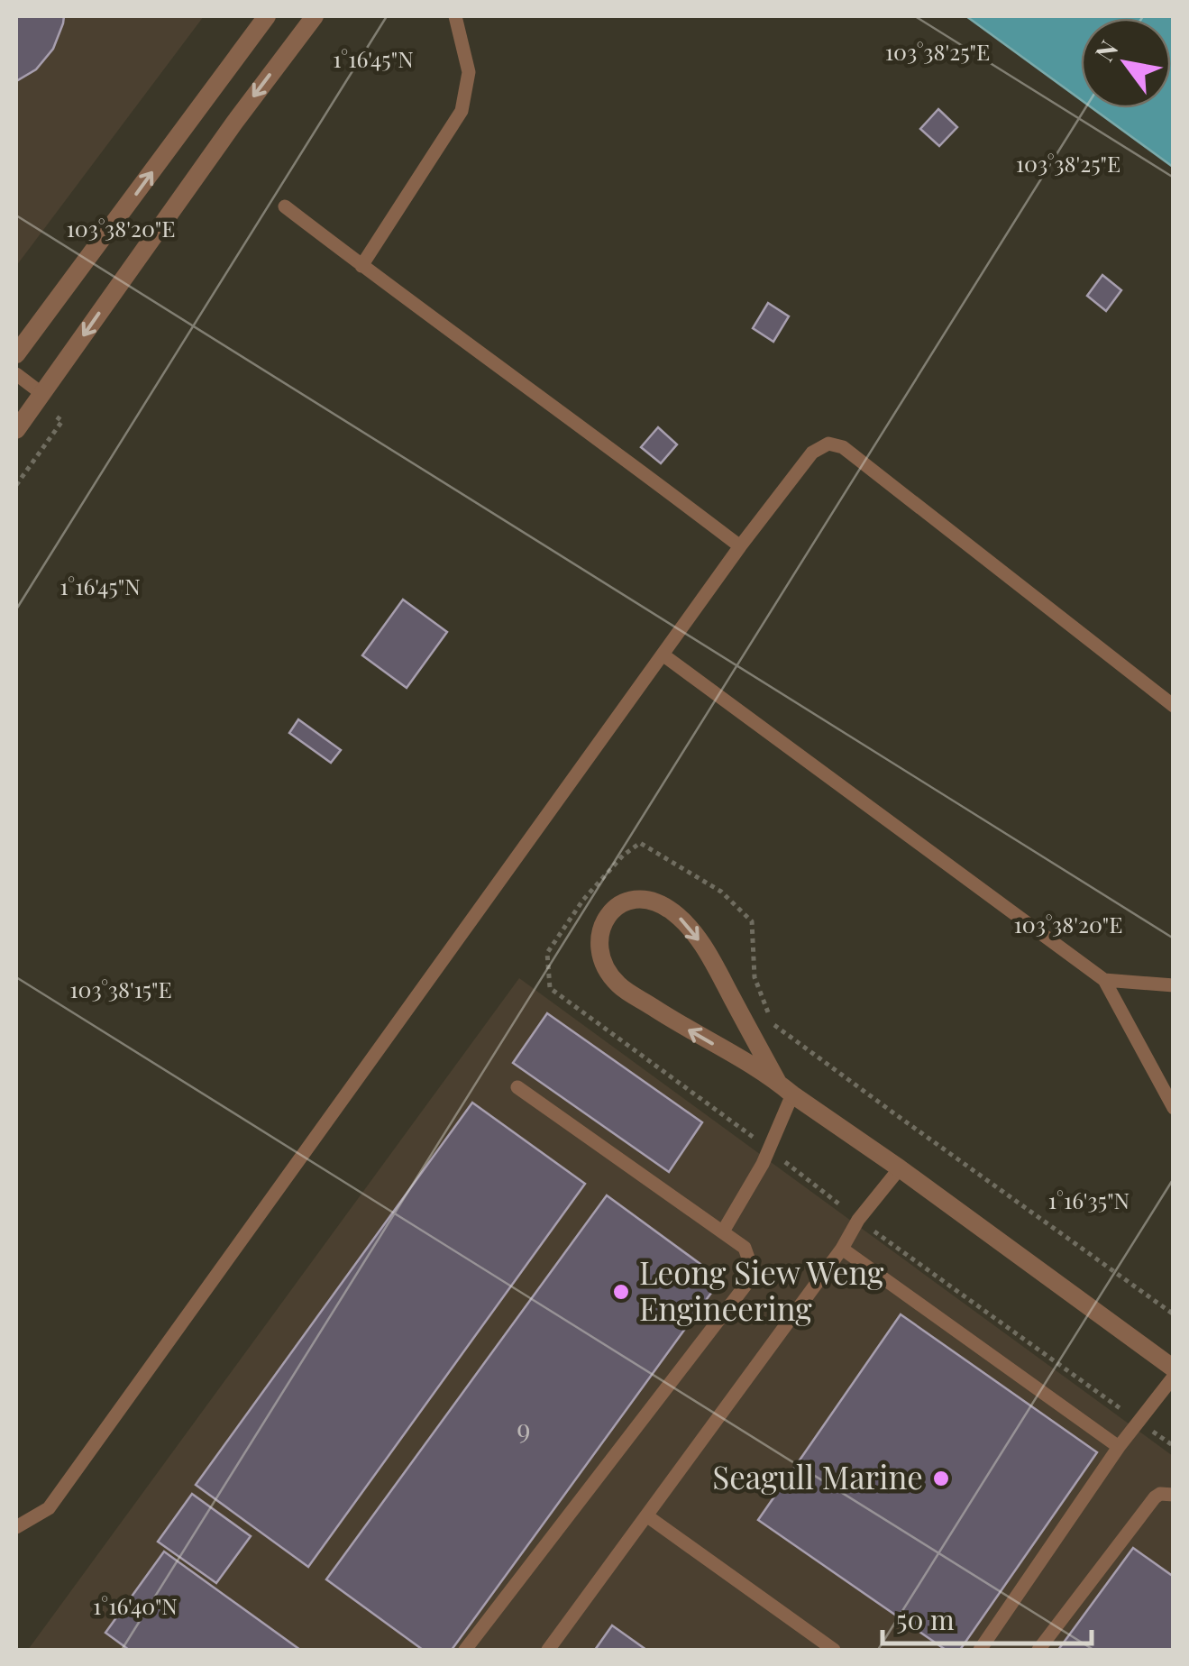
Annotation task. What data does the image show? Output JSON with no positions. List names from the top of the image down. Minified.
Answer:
{"places":["Leong Siew Weng Engineering","Seagull Marine"],"house_numbers":["9"],"scale_bar":"50 m","north":"top left","coordinates":["103°38'25\"E","1°16'45\"N","103°38'20\"E","103°38'15\"E","1°16'35\"N","1°16'40\"N"]}
